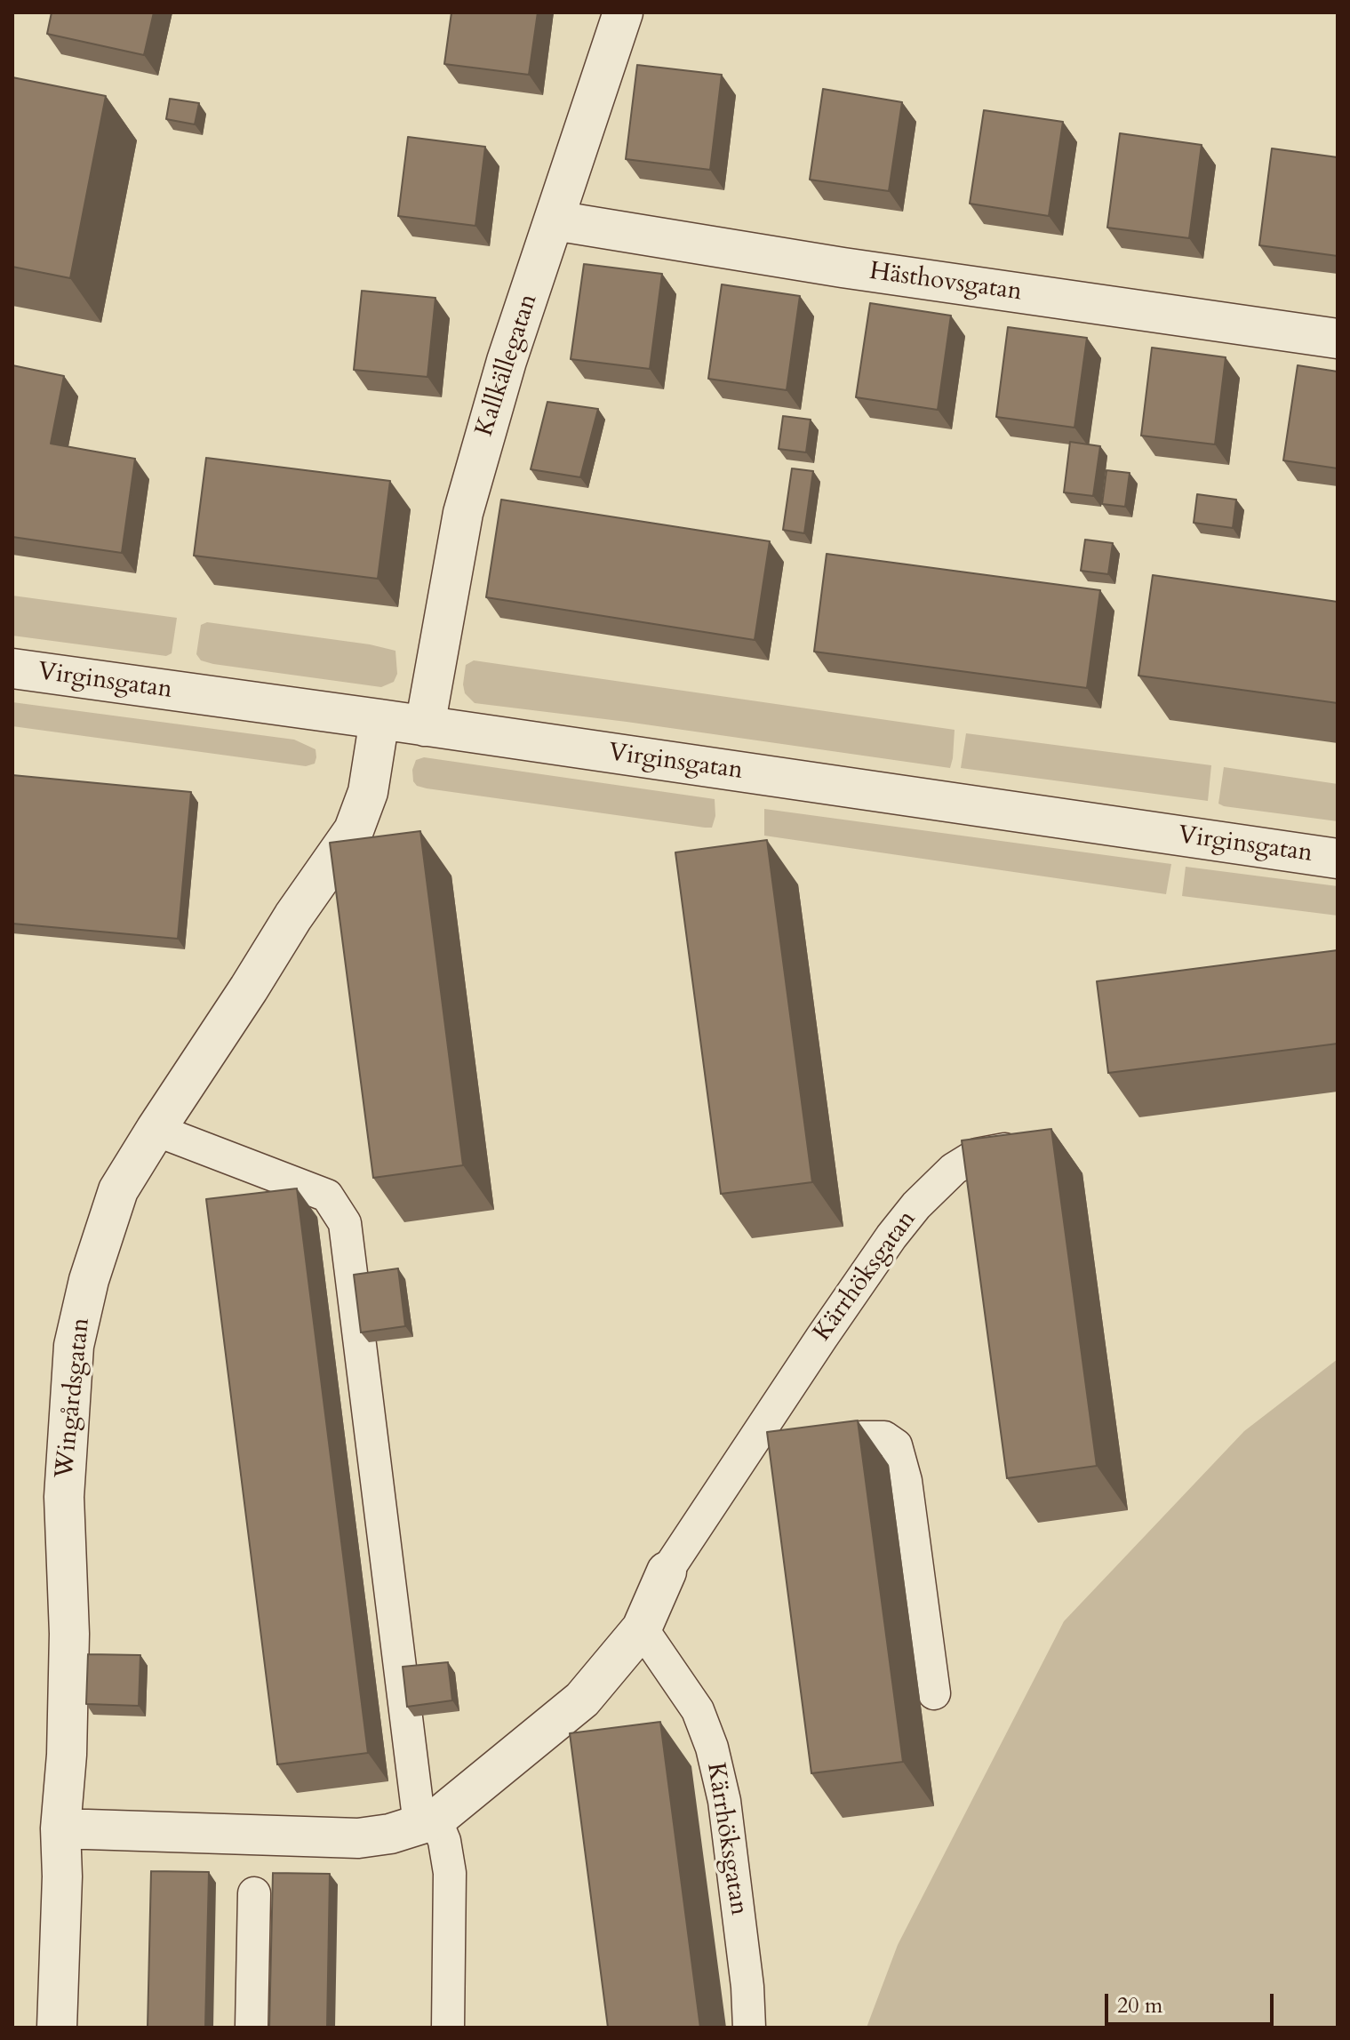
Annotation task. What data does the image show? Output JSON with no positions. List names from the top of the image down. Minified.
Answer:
{"streets":{"street":["Hästhovsgatan","Kallkällegatan","Virginsgatan","Kärrhöksgatan","Wingårdsgatan"]},"crossings":[["Hästhovsgatan","Kallkällegatan"],["Kallkällegatan","Virginsgatan"],["Virginsgatan","Wingårdsgatan"],["Kärrhöksgatan","Wingårdsgatan"]],"scale_bar":"20 m"}
